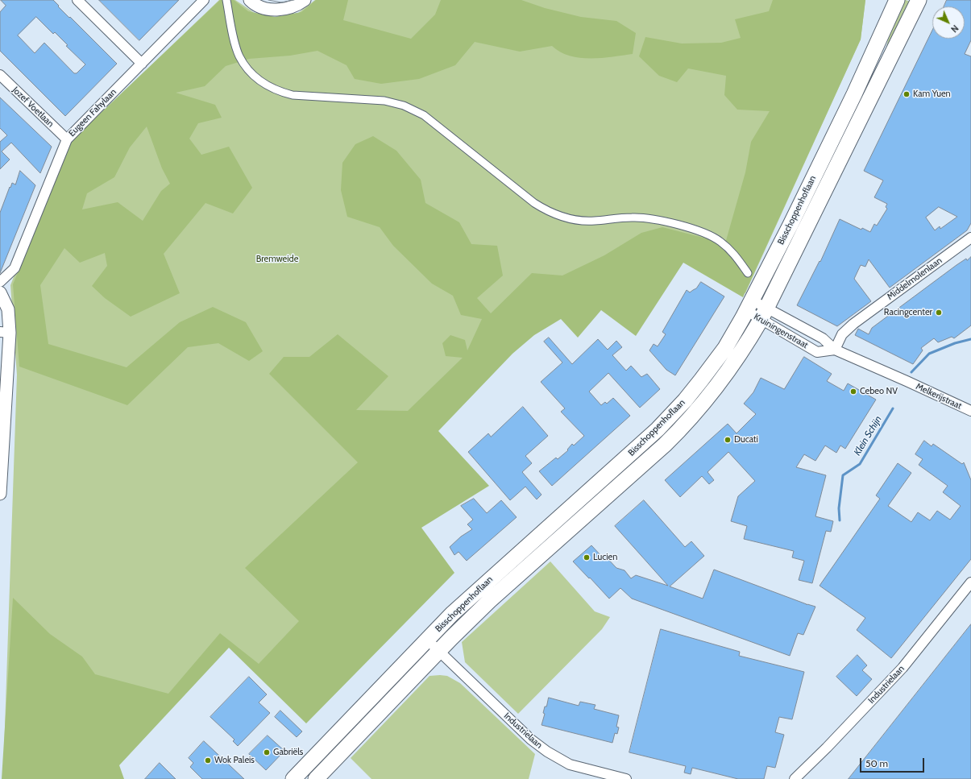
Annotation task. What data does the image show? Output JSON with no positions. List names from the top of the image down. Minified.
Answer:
{"streets":{"main road":["Bisschoppenhoflaan"],"street":["Jozef Voetlaan","Eugeen Fahylaan","Middelmolenlaan","Kruiningenstraat","Melkerijstraat","Industrielaan"]},"crossings":[["Jozef Voetlaan","Eugeen Fahylaan"],["Bisschoppenhoflaan","Kruiningenstraat"],["Bisschoppenhoflaan","Industrielaan"],["Middelmolenlaan","Kruiningenstraat"],["Kruiningenstraat","Melkerijstraat"]],"water":["Klein Schijn"],"parks":["Bremweide"],"places":["Kam Yuen","Racingcenter","Cebeo NV","Ducati","Lucien","Gabriëls","Wok Paleis"],"scale_bar":"50 m","north":"bottom right"}
